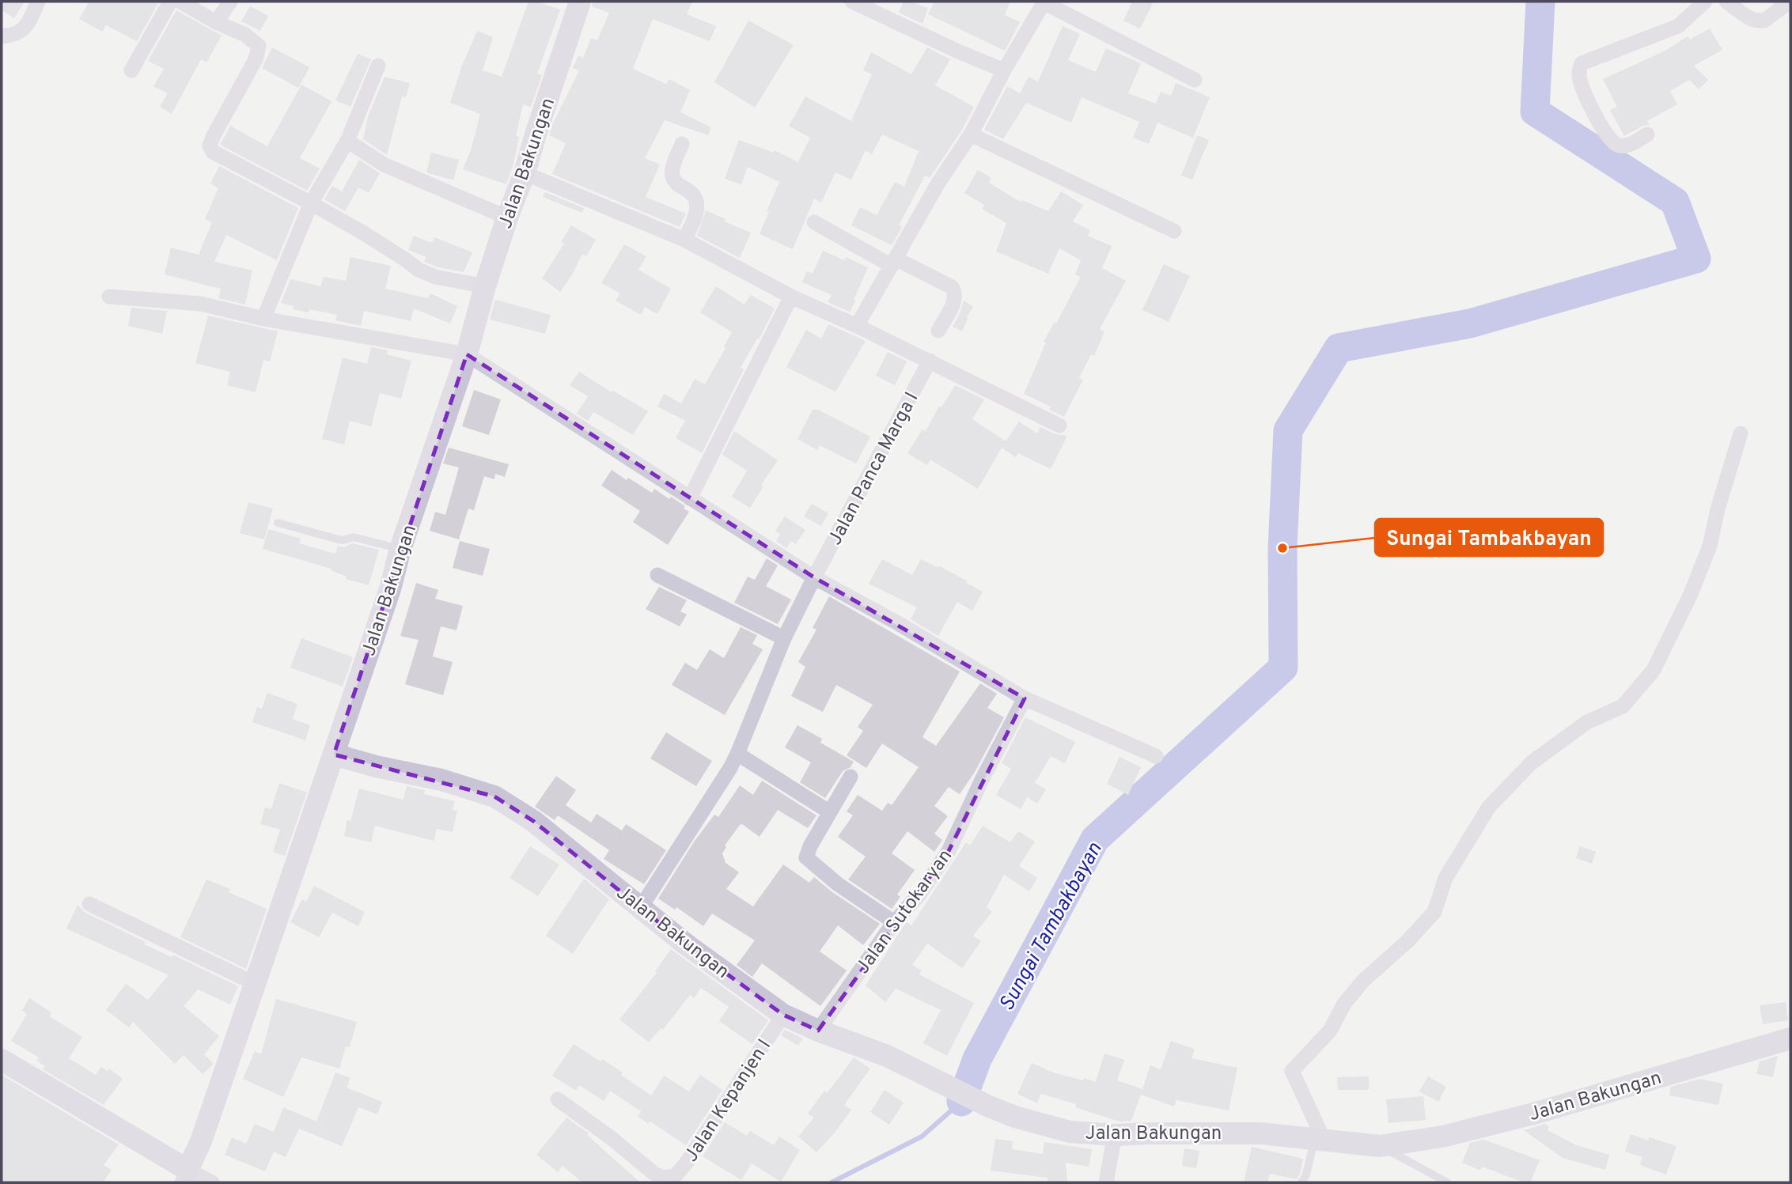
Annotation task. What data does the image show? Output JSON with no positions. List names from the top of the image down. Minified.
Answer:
{"streets":{"main road":["Jalan Bakungan"],"street":["Jalan Panca Marga I","Jalan Sutokaryan","Jalan Kepanjen I"]},"crossings":[["Jalan Bakungan","Jalan Panca Marga I"],["Jalan Bakungan","Jalan Sutokaryan"],["Jalan Bakungan","Jalan Kepanjen I"]],"water":["Sungai Tambakbayan"],"places":["Sungai Tambakbayan"]}
